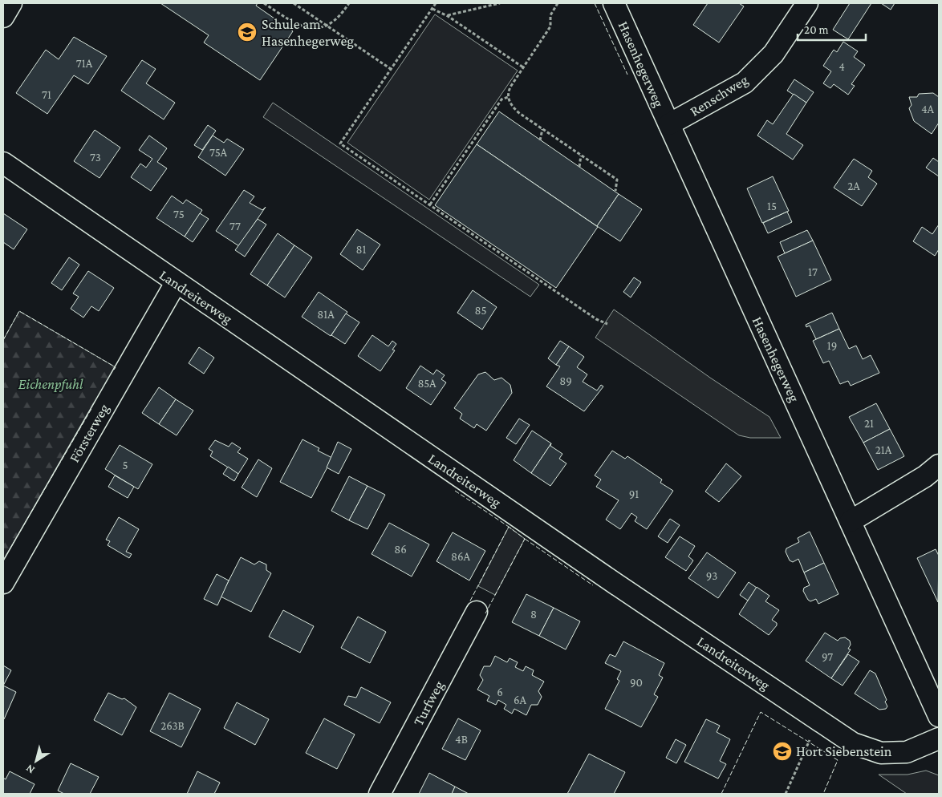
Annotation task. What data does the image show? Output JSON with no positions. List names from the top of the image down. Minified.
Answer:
{"streets":{"street":["Hasenhegerweg","Renschweg","Landreiterweg","Försterweg","Turfweg"]},"crossings":[["Hasenhegerweg","Renschweg"],["Landreiterweg","Försterweg"]],"parks":["Eichenpfuhl"],"places":{"school or university":["Schule am Hasenhegerweg","Hort Siebenstein"]},"house_numbers":["71A","4","71","4A","75A","73","2A","15","75","77","81","17","85","81A","19","89","85A","21","21A","5","91","86","86A","93","8","97","90","6","6A","263B","4B"],"scale_bar":"20 m","north":"bottom left"}
